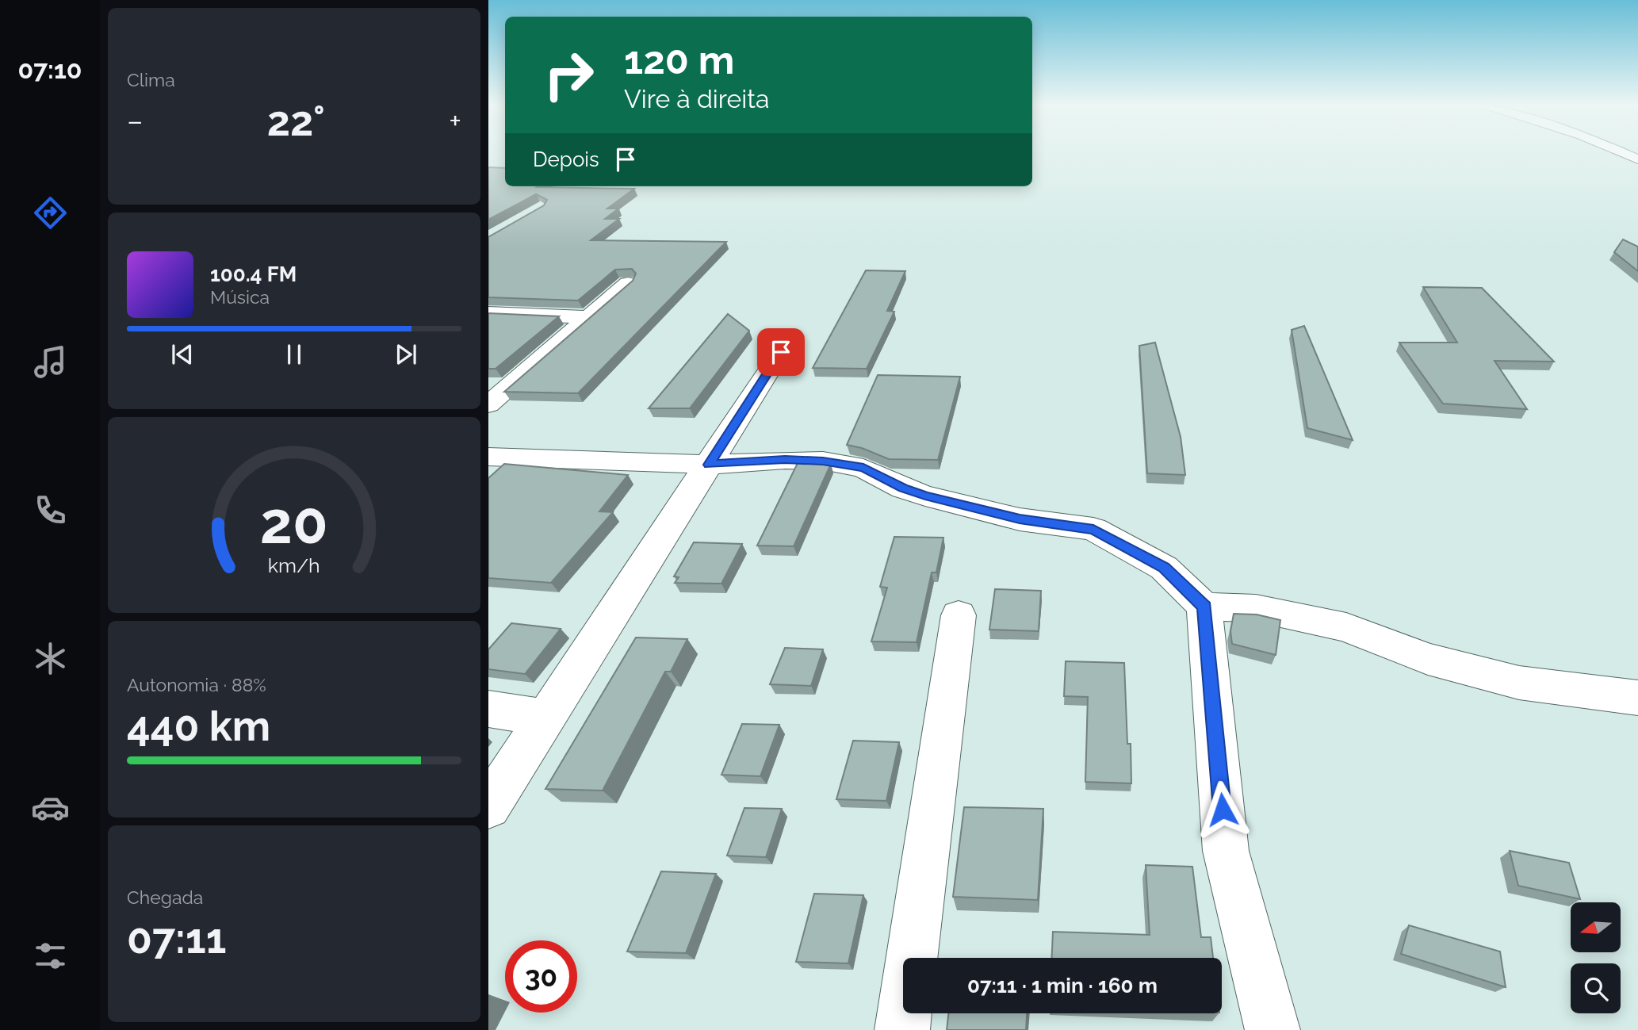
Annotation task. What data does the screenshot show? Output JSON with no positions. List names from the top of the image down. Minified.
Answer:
{"north":"left","page":{"tabs":"07:10","tile":["Clima",["Autonomia · 88%","440 km"],["Chegada","07:11"]],"turn":["120 m","Vire à direita"],"heat":["−","22°","+"],"then":"Depois","song":["100.4 FM","Música"],"limit":"30","trip":"07:11 · 1 min · 160 m","gauge":["20","km/h"]}}
